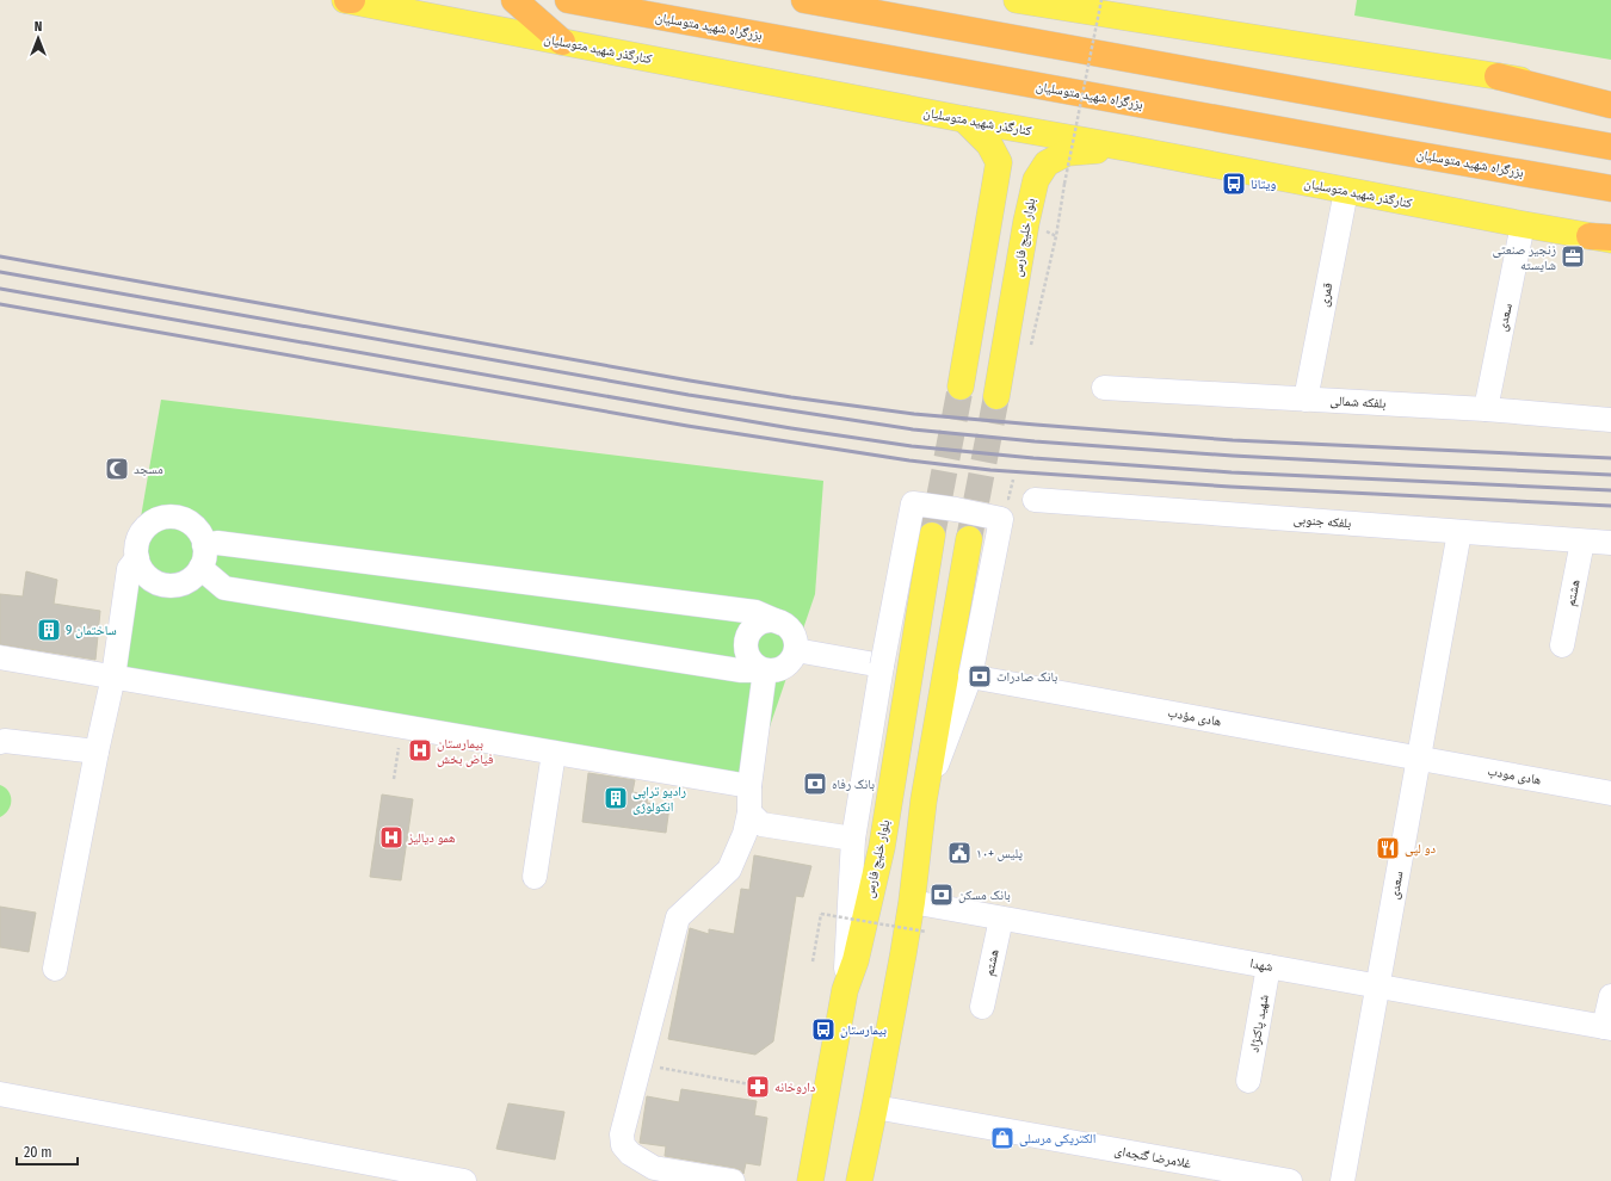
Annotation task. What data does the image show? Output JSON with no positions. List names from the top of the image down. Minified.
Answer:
{"streets":{"highway":["بزرگراه شهید متوسلیان"],"main road":["کنارگذر شهید متوسلیان","بلوار خلیج فارس"],"street":["قمری","سعدی","بلفکه شمالی","بلفکه جنوبی","هشتم","هادی مؤدب","هادی مودب","شهدا","شهید پاکنژاد","غلامرضا گنجه‌ای"]},"crossings":[["کنارگذر شهید متوسلیان","بلوار خلیج فارس"],["کنارگذر شهید متوسلیان","قمری"],["کنارگذر شهید متوسلیان","سعدی"],["قمری","بلفکه شمالی"],["سعدی","بلفکه شمالی"],["سعدی","بلفکه جنوبی"],["سعدی","هادی مؤدب"],["سعدی","هادی مودب"],["سعدی","شهدا"],["بلفکه جنوبی","هشتم"],["هشتم","شهدا"],["هادی مؤدب","هادی مودب"],["شهدا","شهید پاکنژاد"]],"places":{"bus stop":["ویتانا","بیمارستان"],"office":["زنجیر صنعتی شایسته"],"mosque":["مسجد"],"building":["ساختمان 9","رادیو تراپی انکولوژی"],"bank":["بانک صادرات","بانک رفاه","بانک مسکن"],"hospital":["بیمارستان فیاض بخش","همو دیالیز"],"restaurant":["دو لپی"],"public building":["پلیس +۱۰"],"pharmacy":["داروخانه"],"shop":["الکتریکی مرسلی"]},"scale_bar":"20 m","north":"top"}
